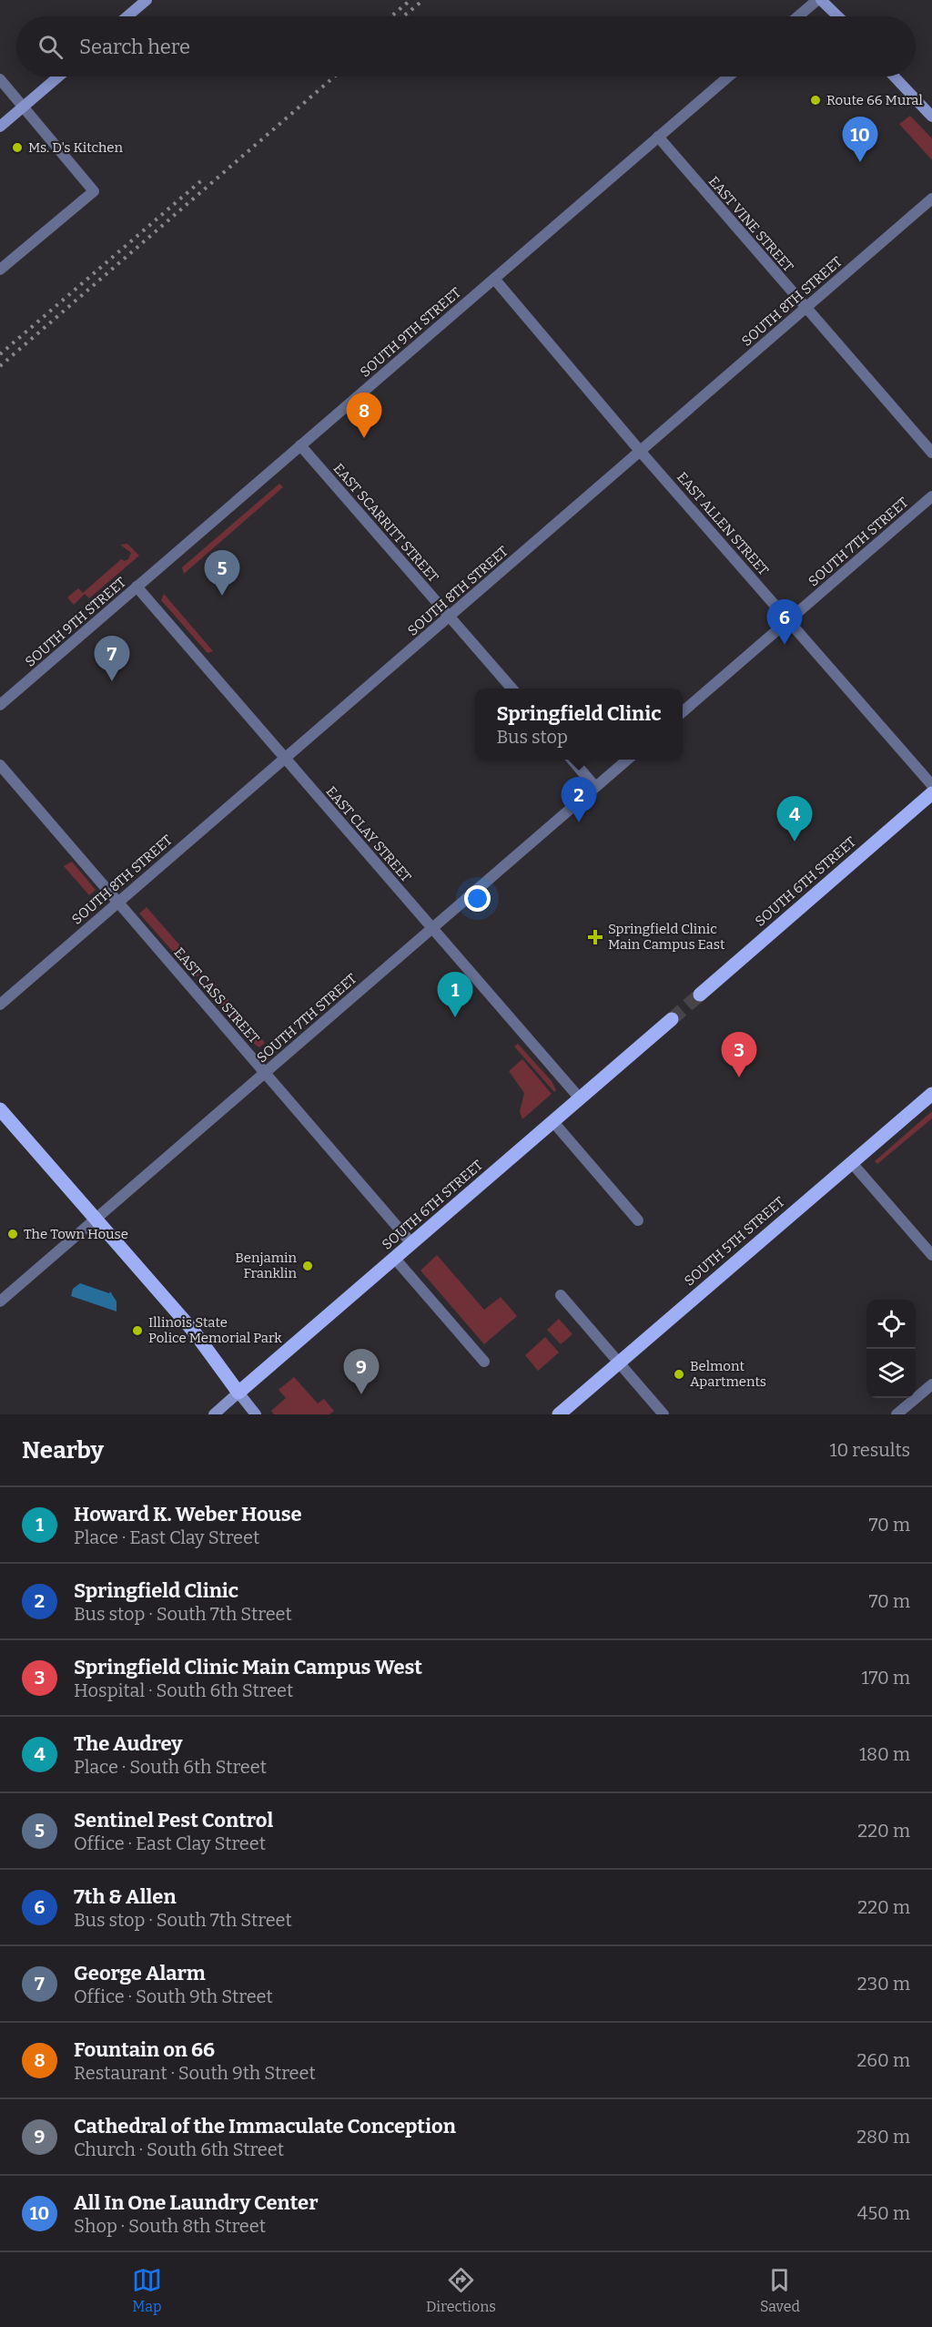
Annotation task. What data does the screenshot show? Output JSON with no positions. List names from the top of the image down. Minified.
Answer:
{"streets":{"main road":["SOUTH 6TH STREET","SOUTH 5TH STREET"],"street":["EAST VINE STREET","SOUTH 8TH STREET","SOUTH 9TH STREET","EAST SCARRITT STREET","EAST ALLEN STREET","SOUTH 7TH STREET","EAST CLAY STREET","EAST CASS STREET"]},"crossings":[["EAST VINE STREET","SOUTH 8TH STREET"],["EAST VINE STREET","SOUTH 9TH STREET"],["SOUTH 8TH STREET","EAST SCARRITT STREET"],["SOUTH 8TH STREET","EAST ALLEN STREET"],["SOUTH 8TH STREET","EAST CLAY STREET"],["SOUTH 8TH STREET","EAST CASS STREET"],["SOUTH 9TH STREET","EAST SCARRITT STREET"],["SOUTH 9TH STREET","EAST ALLEN STREET"],["SOUTH 9TH STREET","EAST CLAY STREET"],["EAST ALLEN STREET","SOUTH 7TH STREET"],["SOUTH 7TH STREET","EAST CLAY STREET"],["SOUTH 7TH STREET","EAST CASS STREET"],["EAST CLAY STREET","SOUTH 6TH STREET"],["SOUTH 6TH STREET","EAST CASS STREET"]],"places":{"other":["Route 66 Mural","Ms. D's Kitchen","The Town House","Benjamin Franklin","Illinois State Police Memorial Park","Belmont Apartments"],"health":["Springfield Clinic Main Campus East"]},"page":{"search":"Search here","pins":["10","8","5","6","7","2","4","1","3","9"],"popup":["Springfield Clinic","Bus stop"],"heading":["Nearby","10 results"],"list":[{"mark":"1","name":"Howard K. Weber House","note":"Place · East Clay Street","value":"70 m"},{"mark":"2","name":"Springfield Clinic","note":"Bus stop · South 7th Street","value":"70 m"},{"mark":"3","name":"Springfield Clinic Main Campus West","note":"Hospital · South 6th Street","value":"170 m"},{"mark":"4","name":"The Audrey","note":"Place · South 6th Street","value":"180 m"},{"mark":"5","name":"Sentinel Pest Control","note":"Office · East Clay Street","value":"220 m"},{"mark":"6","name":"7th & Allen","note":"Bus stop · South 7th Street","value":"220 m"},{"mark":"7","name":"George Alarm","note":"Office · South 9th Street","value":"230 m"},{"mark":"8","name":"Fountain on 66","note":"Restaurant · South 9th Street","value":"260 m"},{"mark":"9","name":"Cathedral of the Immaculate Conception","note":"Church · South 6th Street","value":"280 m"},{"mark":"10","name":"All In One Laundry Center","note":"Shop · South 8th Street","value":"450 m"}],"nav":["Map","Directions","Saved"]}}
